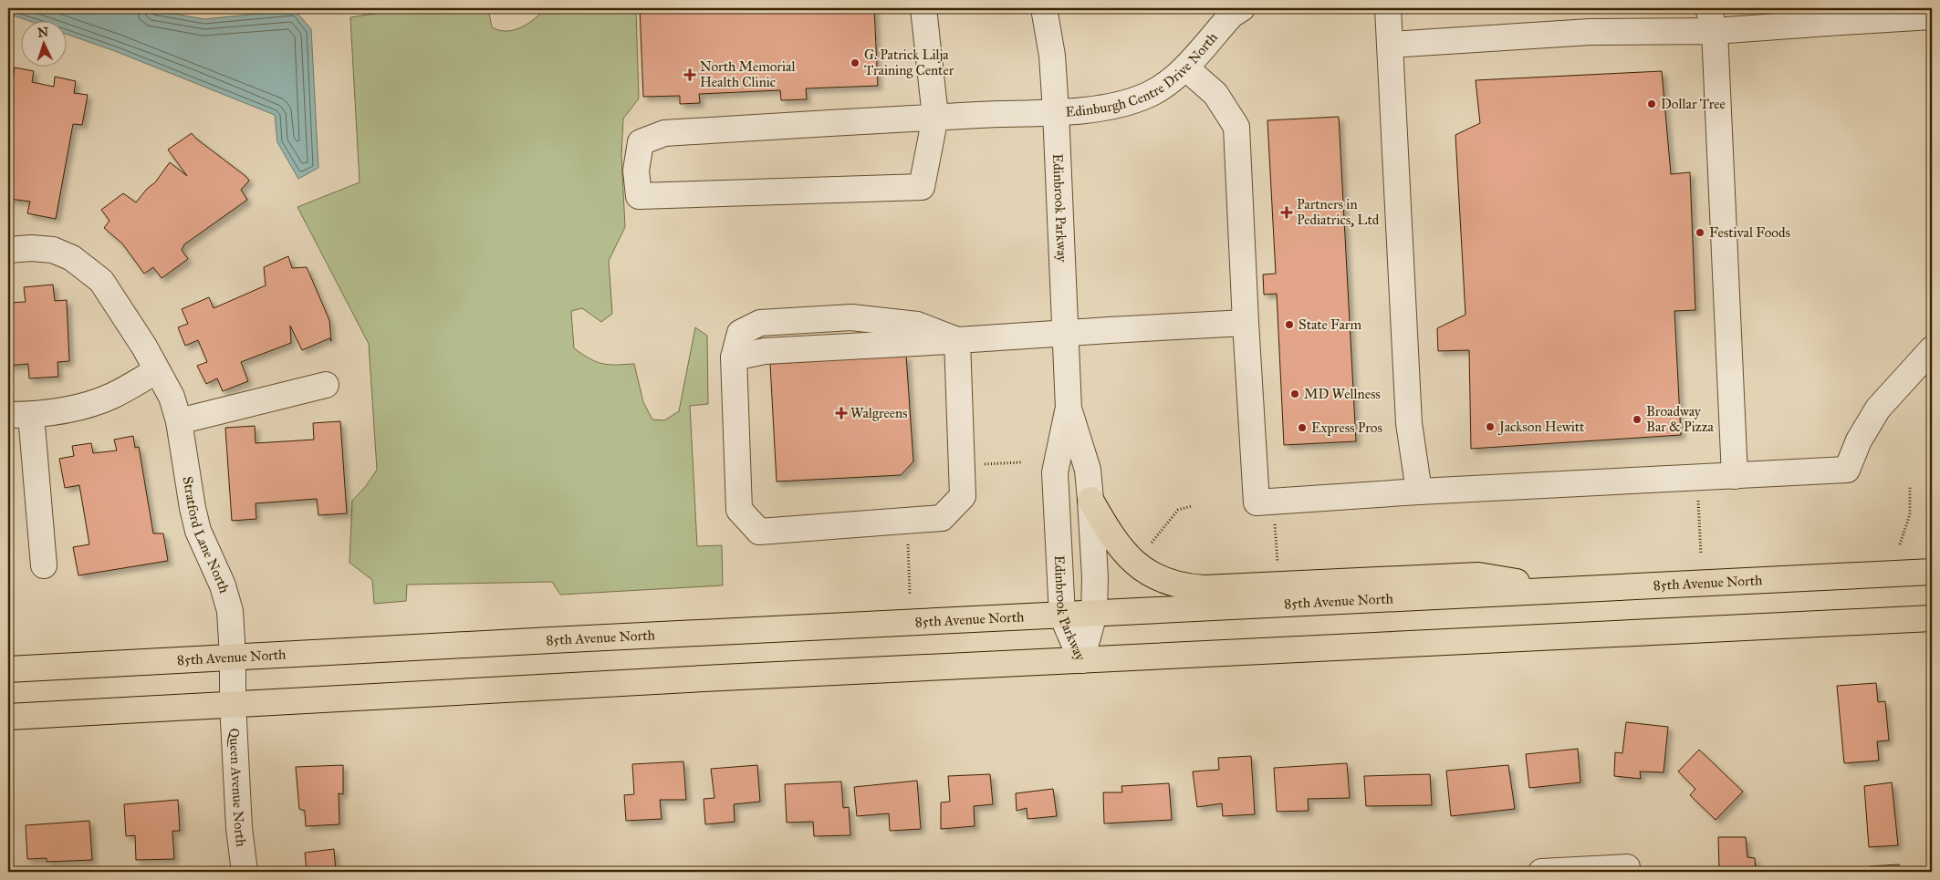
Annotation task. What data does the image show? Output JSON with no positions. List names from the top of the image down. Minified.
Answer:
{"streets":{"main road":["85th Avenue North"],"street":["Edinburgh Centre Drive North","Edinbrook Parkway","Stratford Lane North","Queen Avenue North"]},"crossings":[["Edinburgh Centre Drive North","Edinbrook Parkway"],["Edinbrook Parkway","85th Avenue North"],["Stratford Lane North","85th Avenue North"],["Stratford Lane North","Queen Avenue North"]],"places":{"other":["G. Patrick Lilja Training Center","Dollar Tree","Festival Foods","State Farm","MD Wellness","Broadway Bar & Pizza","Jackson Hewitt","Express Pros"],"health":["North Memorial Health Clinic","Partners in Pediatrics, Ltd","Walgreens"]},"north":"top"}
